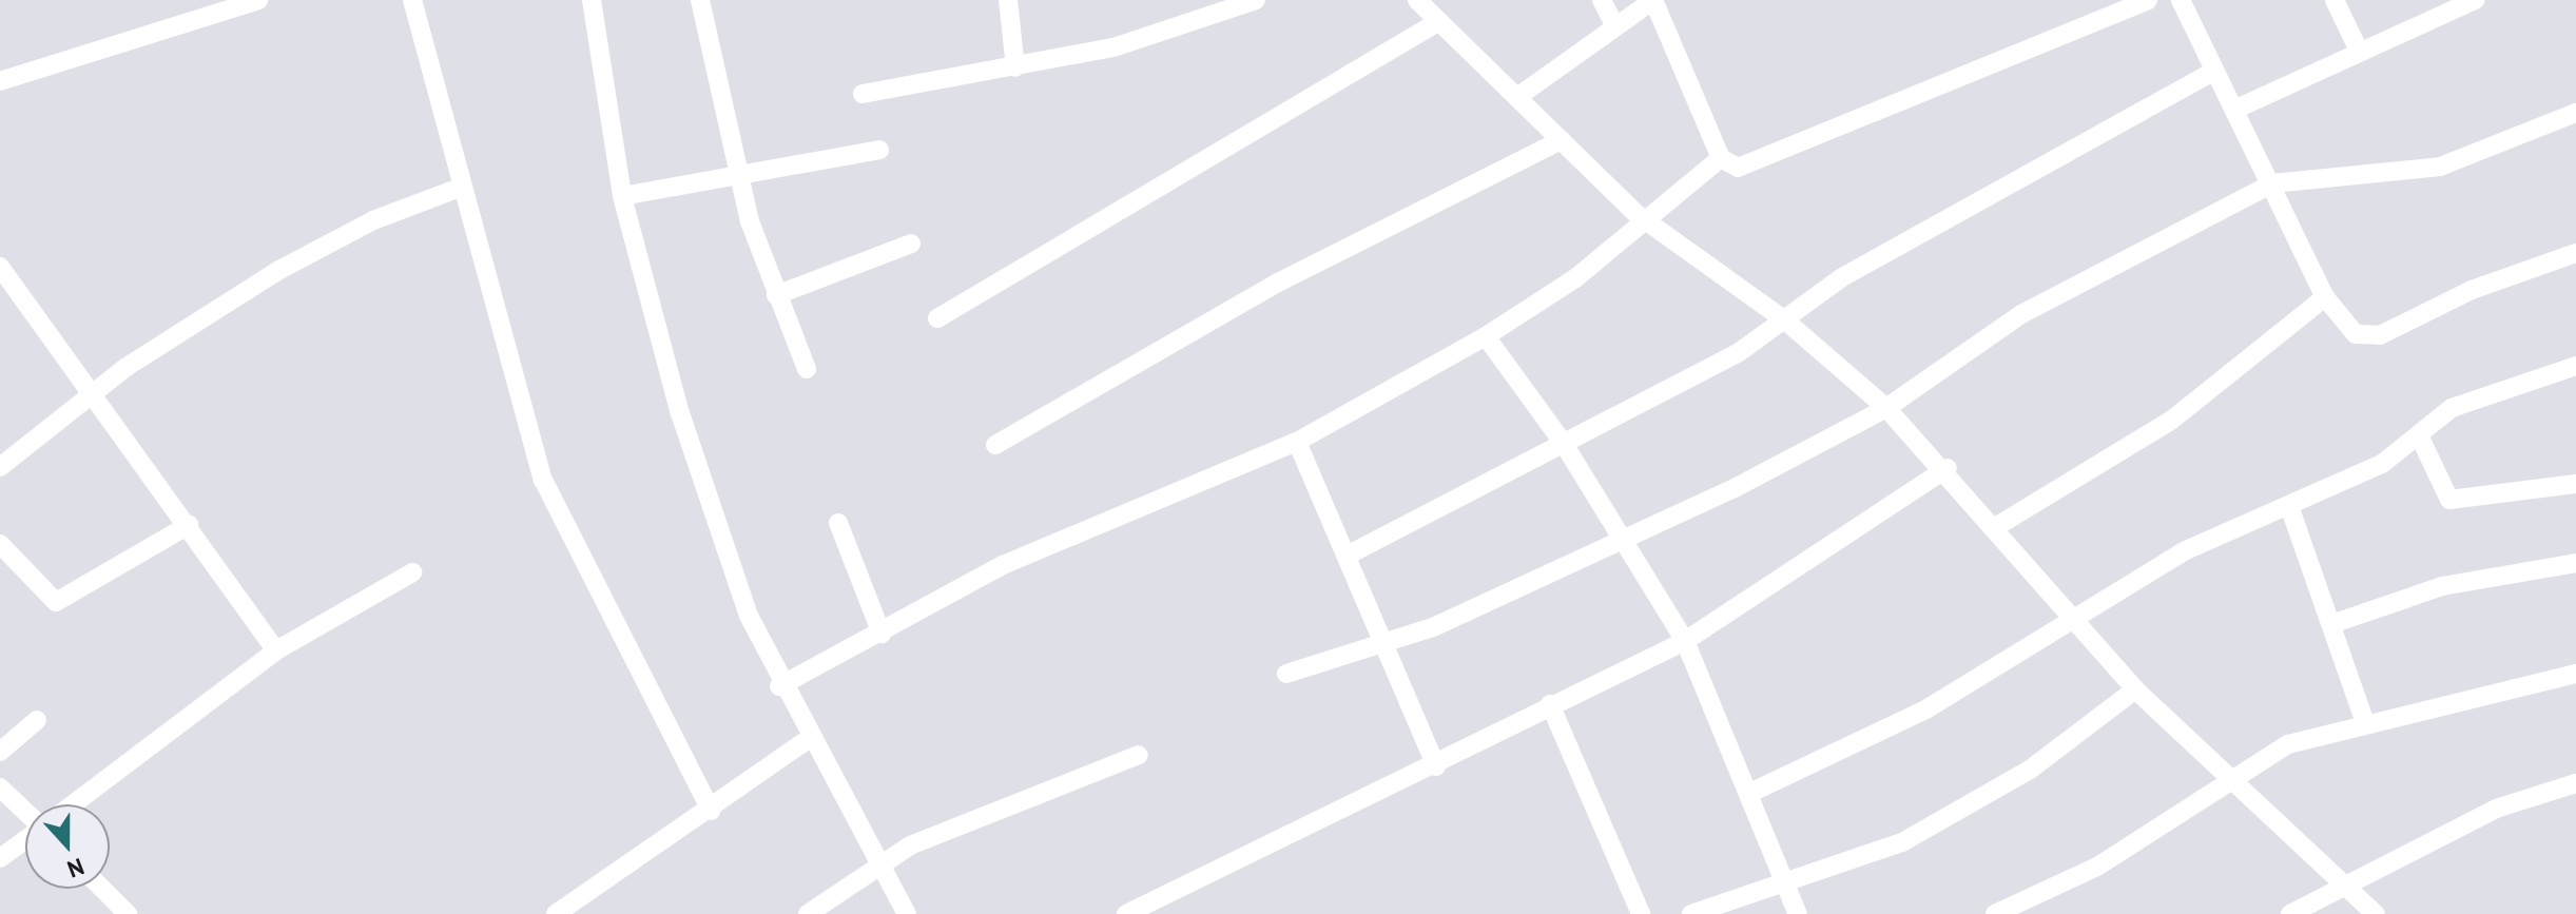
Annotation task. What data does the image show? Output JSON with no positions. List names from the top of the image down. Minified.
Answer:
{"north":"bottom"}
